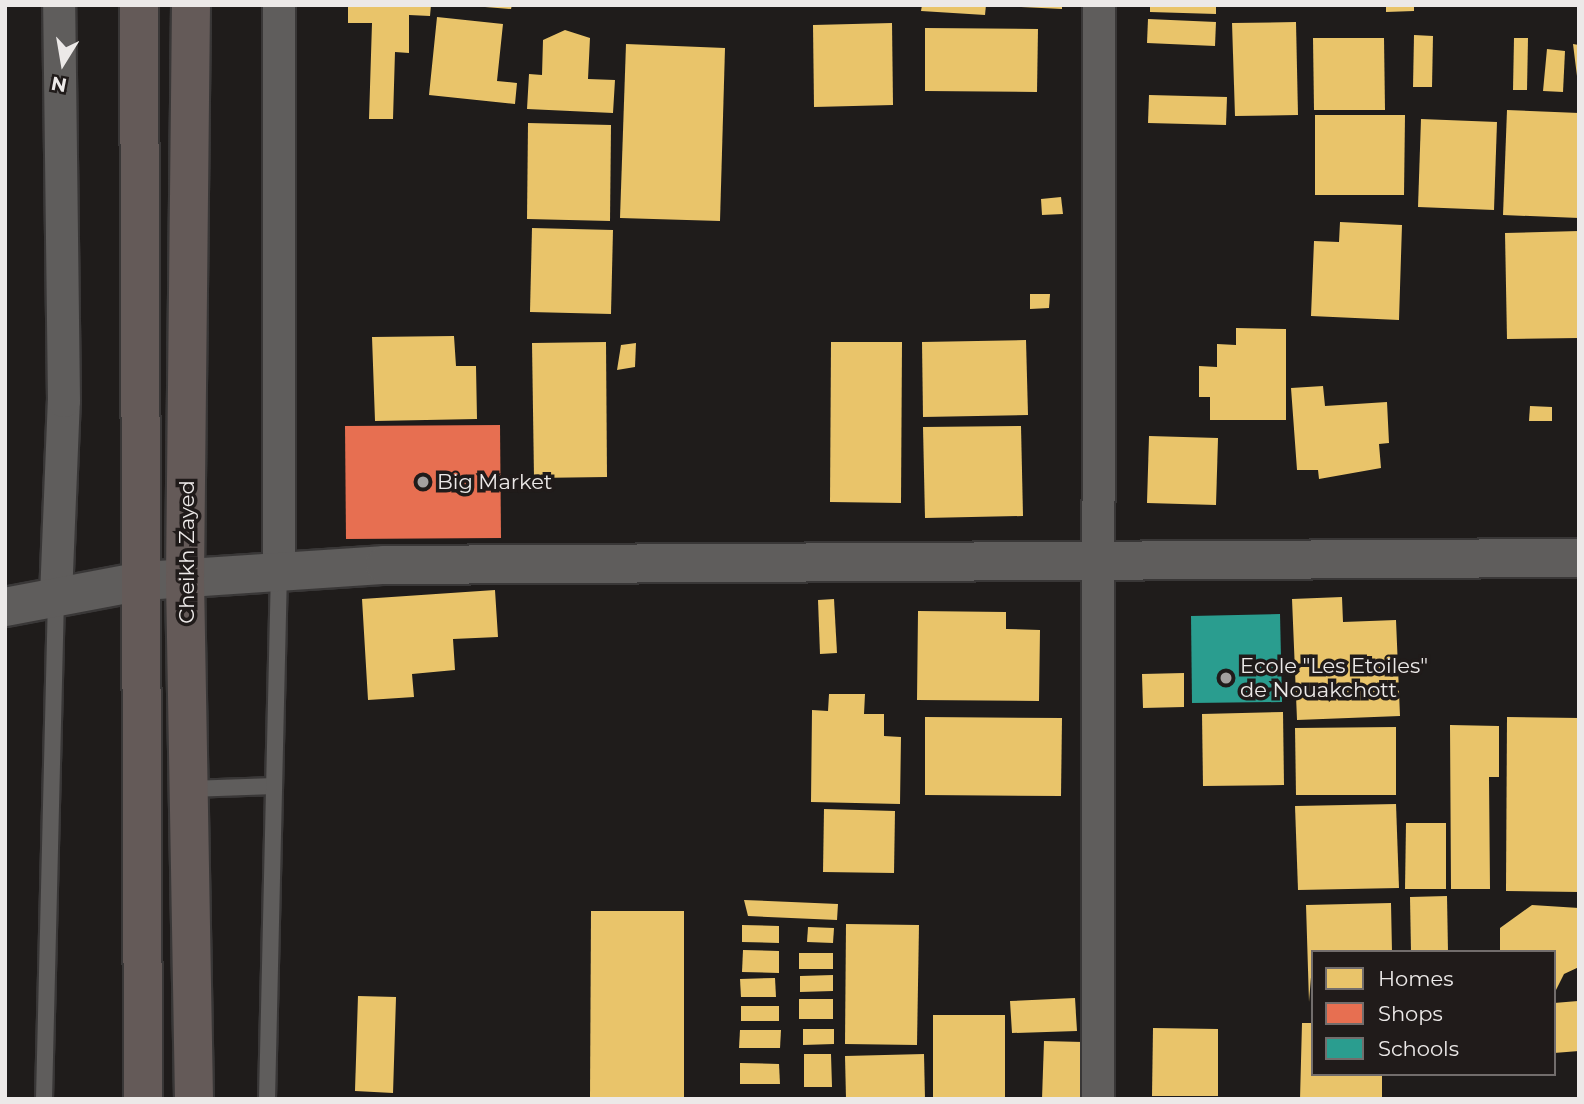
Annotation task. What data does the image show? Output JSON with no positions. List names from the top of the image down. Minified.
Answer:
{"streets":{"highway":["Cheikh Zayed"]},"places":["Big Market","Ecole \"Les Etoiles\" de Nouakchott"],"legend":["Homes","Shops","Schools"],"north":"bottom"}
